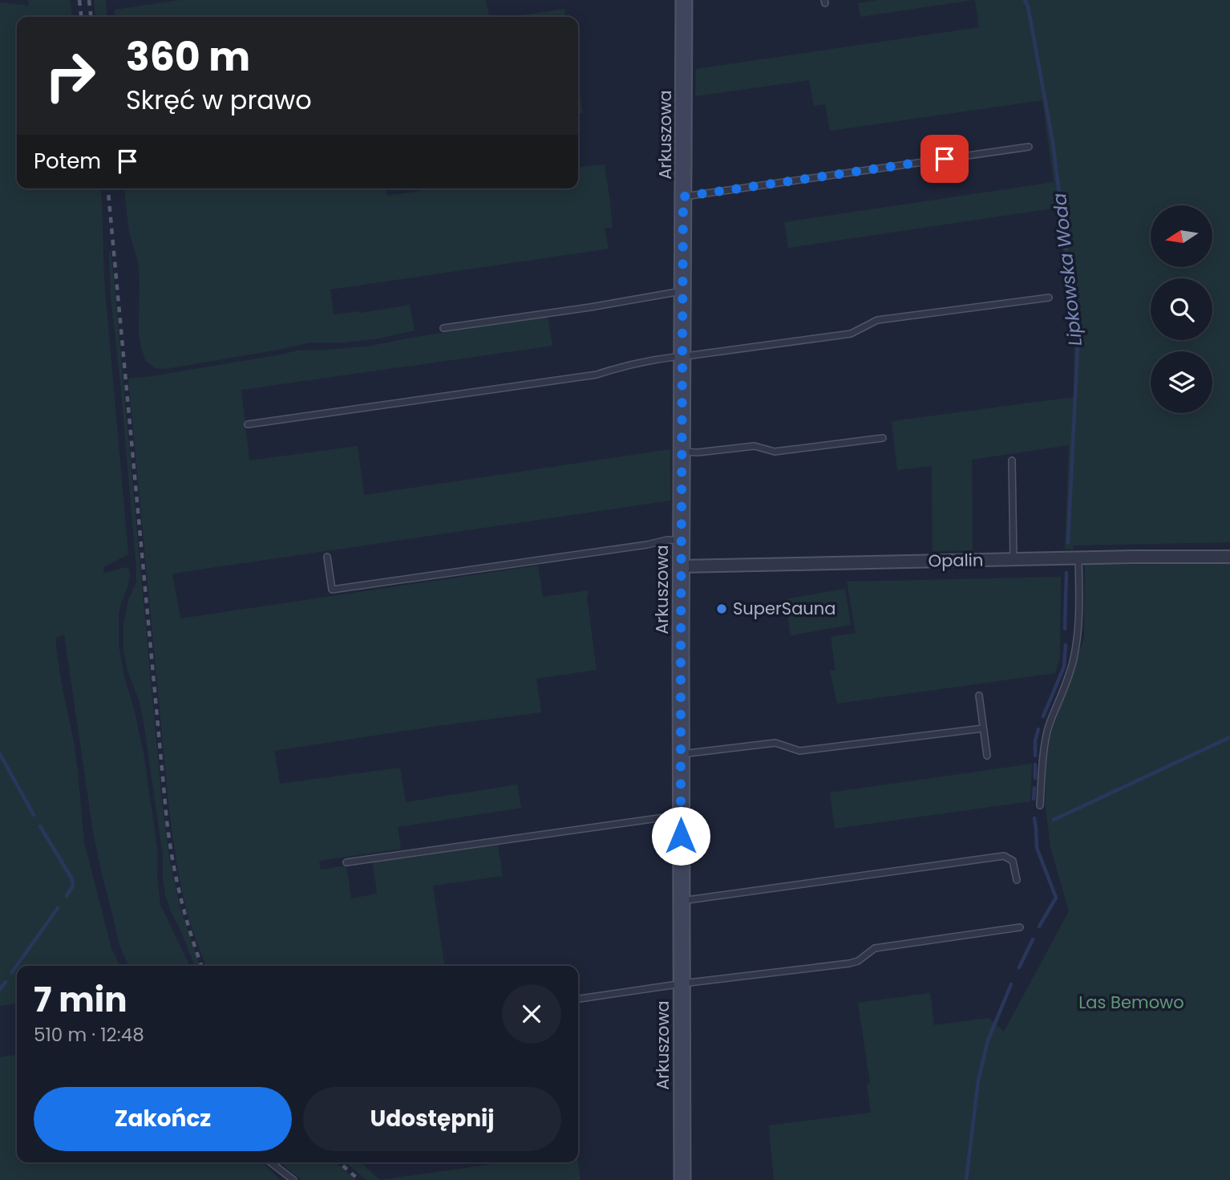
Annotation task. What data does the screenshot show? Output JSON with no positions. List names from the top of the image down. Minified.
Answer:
{"streets":{"main road":["Arkuszowa"],"street":["Opalin"]},"crossings":[["Arkuszowa","Opalin"]],"water":["Lipkowska Woda"],"parks":["Las Bemowo"],"places":["SuperSauna"],"north":"left","page":{"turn":["360 m","Skręć w prawo"],"then":"Potem","heading":["7 min","510 m · 12:48"],"buttons":["Zakończ","Udostępnij"]}}
